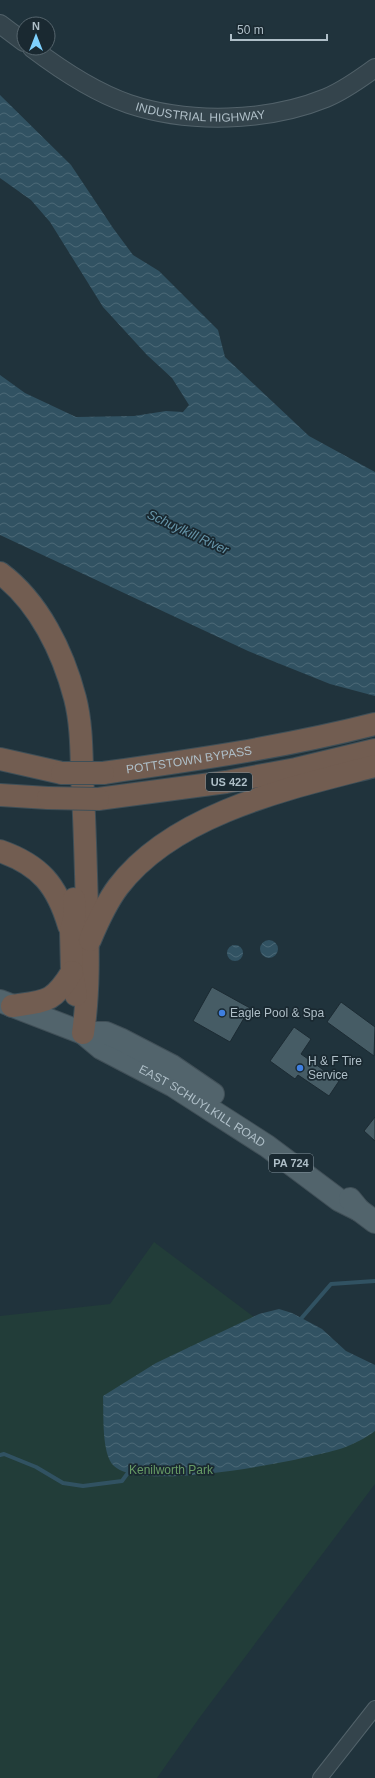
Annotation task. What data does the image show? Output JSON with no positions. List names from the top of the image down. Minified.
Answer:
{"streets":{"highway":["POTTSTOWN BYPASS","US 422"],"main road":["EAST SCHUYLKILL ROAD","PA 724"],"street":["INDUSTRIAL HIGHWAY"]},"water":["Schuylkill River"],"parks":["Kenilworth Park"],"places":["Eagle Pool & Spa","H & F Tire Service"],"scale_bar":"50 m","north":"top"}
